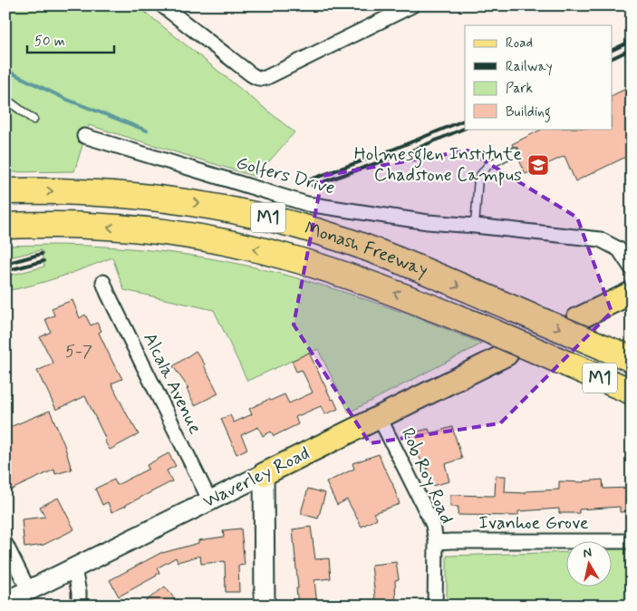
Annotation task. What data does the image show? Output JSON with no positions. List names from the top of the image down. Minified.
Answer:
{"streets":{"highway":["M1","Monash Freeway"],"main road":["Waverley Road"],"street":["Golfers Drive","Alcala Avenue","Rob Roy Road","Ivanhoe Grove"]},"crossings":[["Alcala Avenue","Waverley Road"],["Rob Roy Road","Waverley Road"],["Rob Roy Road","Ivanhoe Grove"]],"places":{"school or university":["Holmesglen Institute Chadstone Campus"]},"house_numbers":["5-7"],"legend":["Road","Railway","Park","Building"],"scale_bar":"50 m","north":"top"}
